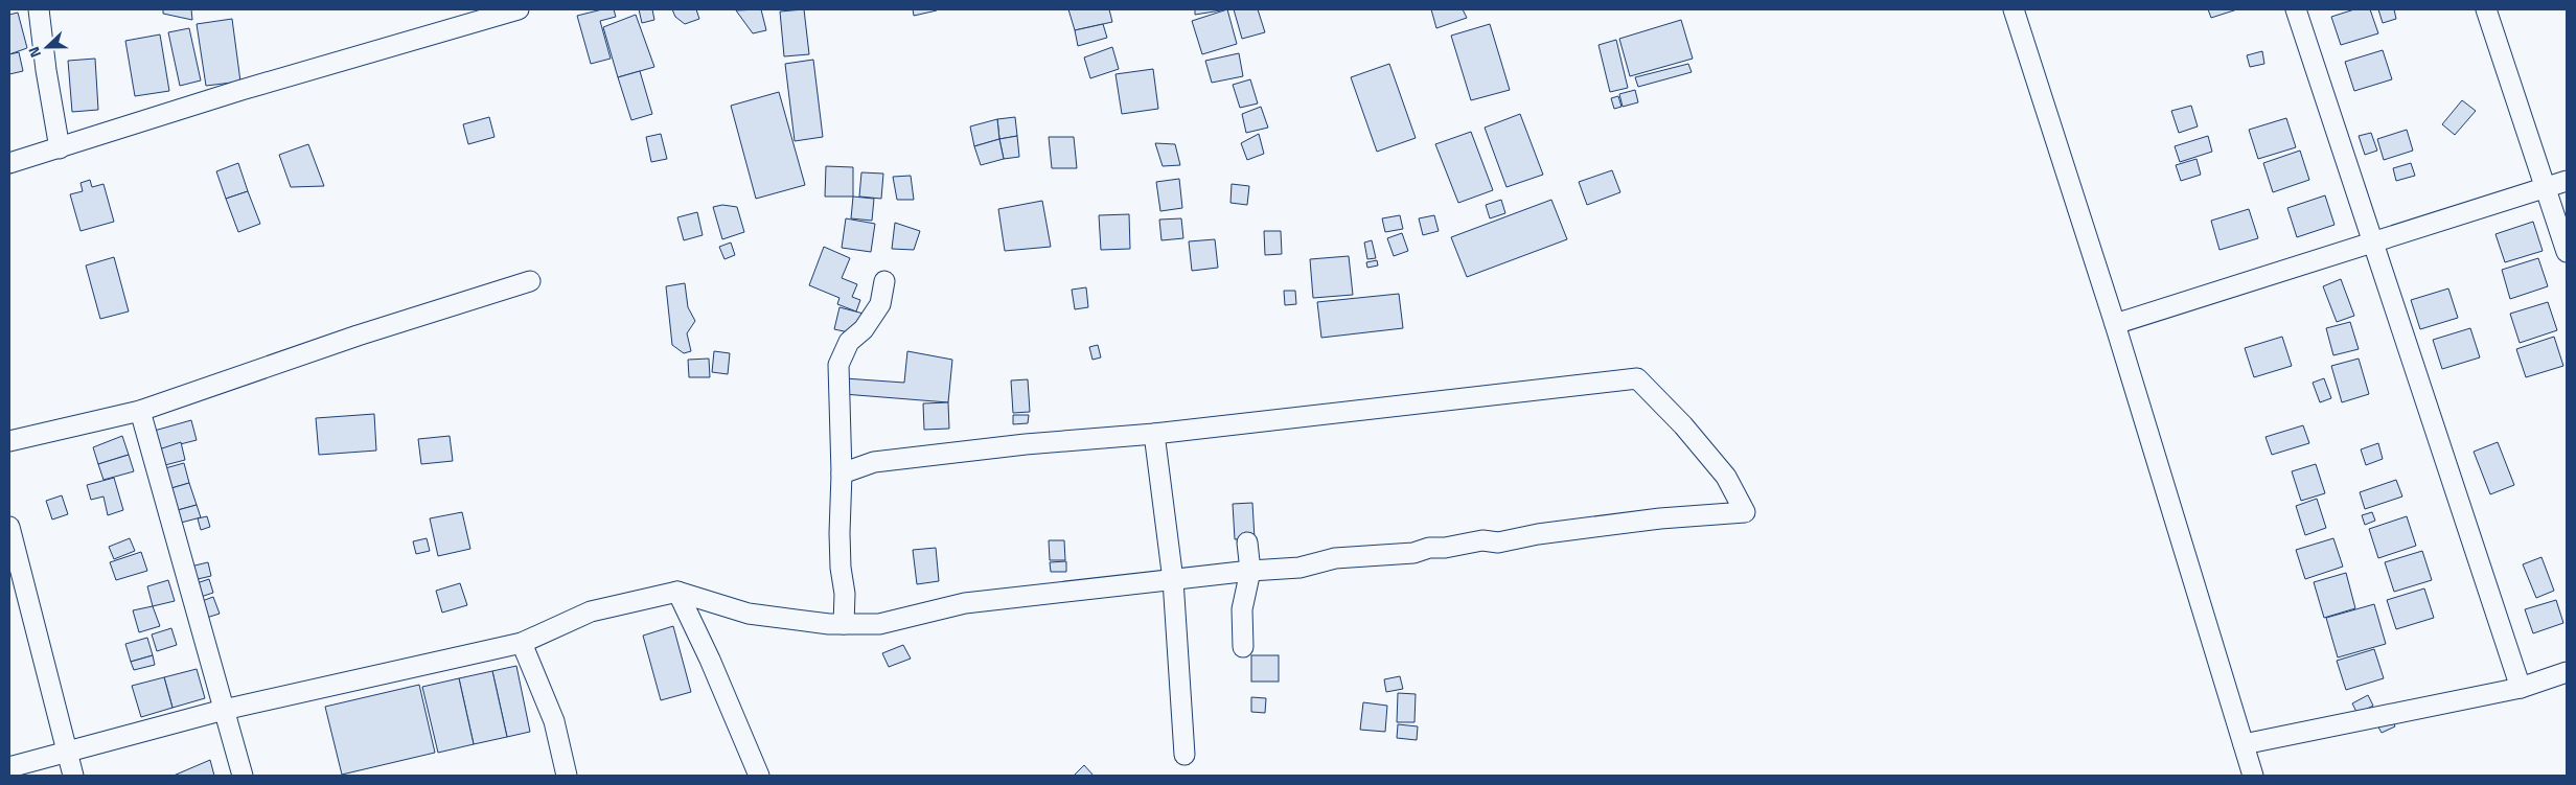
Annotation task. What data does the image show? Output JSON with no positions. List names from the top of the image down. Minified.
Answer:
{"north":"left"}
